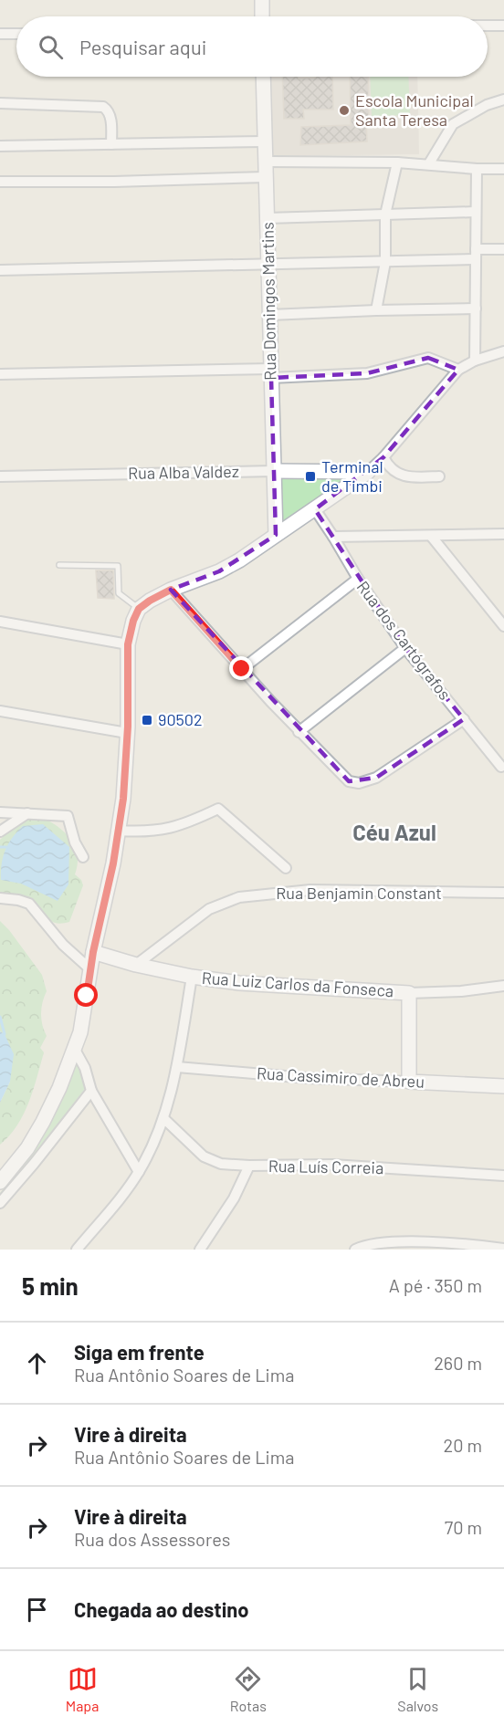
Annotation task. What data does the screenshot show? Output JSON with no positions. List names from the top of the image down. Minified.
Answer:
{"streets":{"street":["Rua Domingos Martins","Rua Alba Valdez","Rua dos Cartógrafos","Rua Benjamin Constant","Rua Luiz Carlos da Fonseca","Rua Cassimiro de Abreu","Rua Luís Correia"]},"crossings":[["Rua Domingos Martins","Rua Alba Valdez"],["Rua Benjamin Constant","Rua Luiz Carlos da Fonseca"]],"districts":["Céu Azul"],"places":{"other":["Escola Municipal Santa Teresa"],"transit":["Terminal de Timbi","90502"]},"page":{"search":"Pesquisar aqui","heading":["5 min","A pé · 350 m"],"list":[["Siga em frente","Rua Antônio Soares de Lima","260 m"],["Vire à direita","Rua Antônio Soares de Lima","20 m"],["Vire à direita","Rua dos Assessores","70 m"],"Chegada ao destino"],"nav":["Mapa","Rotas","Salvos"]}}
